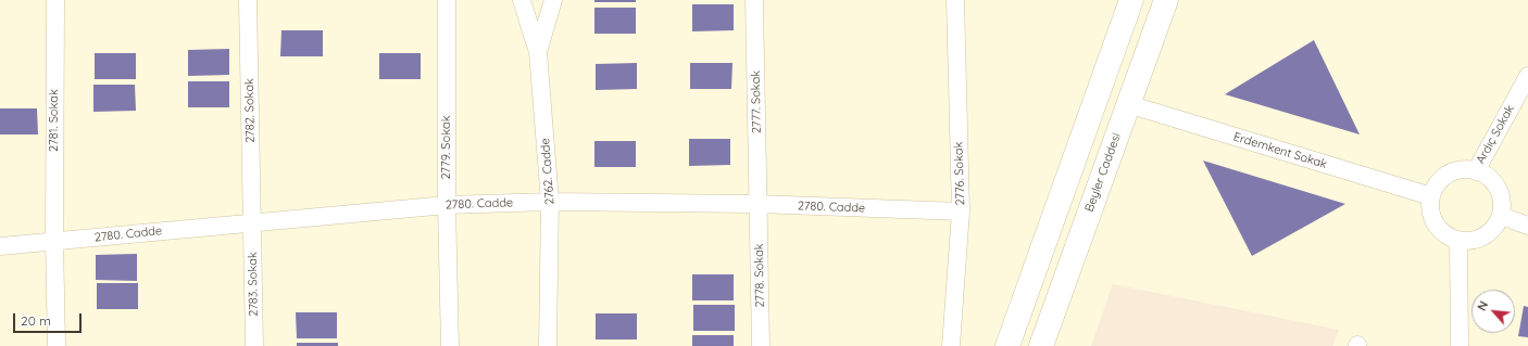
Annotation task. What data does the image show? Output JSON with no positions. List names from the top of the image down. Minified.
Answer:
{"streets":{"main road":["Beyler Caddesi"],"street":["2777. Sokak","2782. Sokak","2781. Sokak","Ardıç Sokak","2779. Sokak","Erdemkent Sokak","2762. Cadde","2776. Sokak","2780. Cadde","2778. Sokak","2783. Sokak"]},"crossings":[["2777. Sokak","2780. Cadde"],["2777. Sokak","2778. Sokak"],["2782. Sokak","2780. Cadde"],["2782. Sokak","2783. Sokak"],["2781. Sokak","2780. Cadde"],["Ardıç Sokak","Erdemkent Sokak"],["2779. Sokak","2780. Cadde"],["Erdemkent Sokak","Beyler Caddesi"],["2762. Cadde","2780. Cadde"],["2776. Sokak","2780. Cadde"],["2780. Cadde","2778. Sokak"],["2780. Cadde","2783. Sokak"]],"scale_bar":"20 m","north":"top left"}
